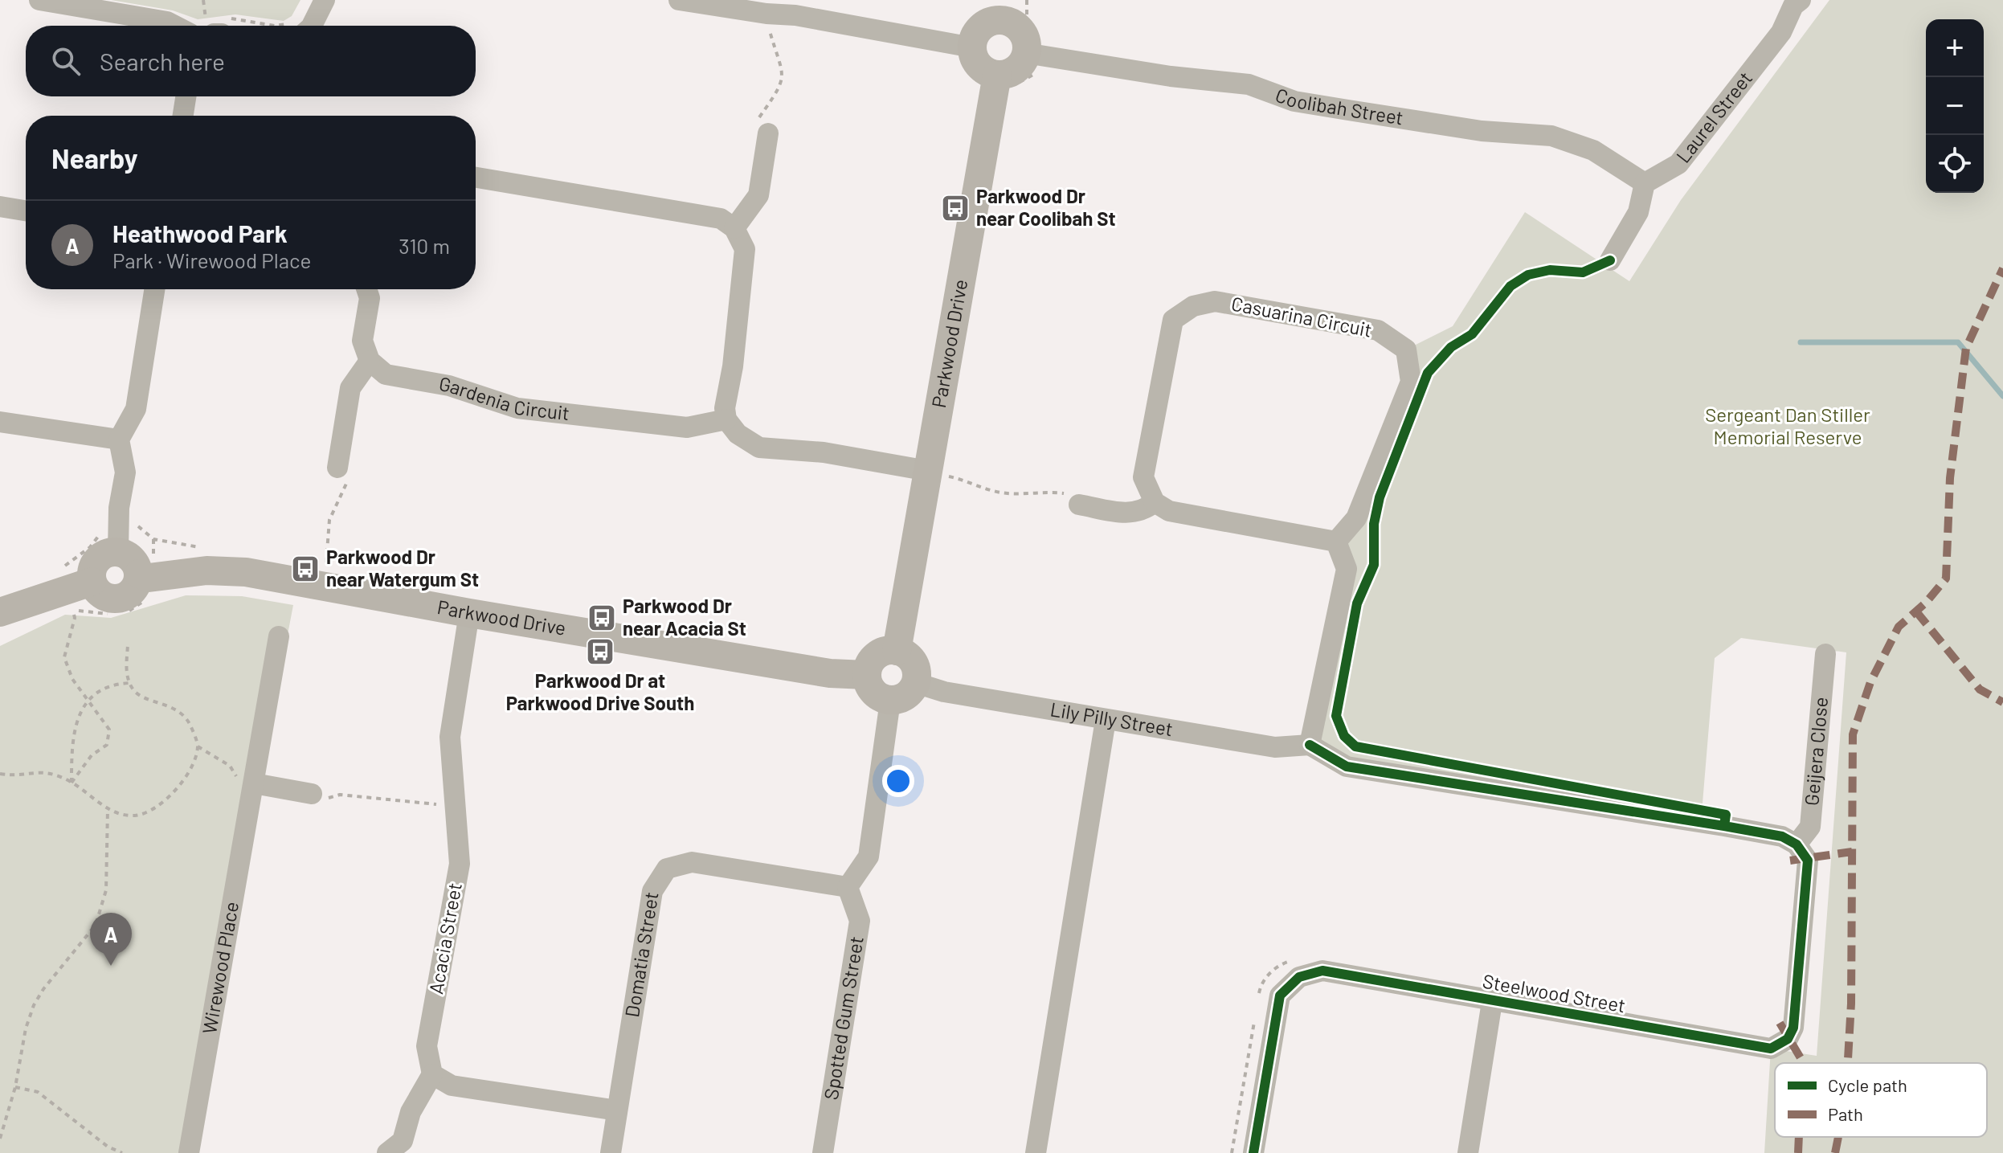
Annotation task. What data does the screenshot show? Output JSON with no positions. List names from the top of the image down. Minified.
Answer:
{"streets":{"street":["Coolibah Street","Laurel Street","Casuarina Circuit","Parkwood Drive","Gardenia Circuit","Lily Pilly Street","Geijera Close","Acacia Street","Domatia Street","Wirewood Place","Steelwood Street","Spotted Gum Street"]},"crossings":[["Coolibah Street","Laurel Street"],["Parkwood Drive","Lily Pilly Street"],["Parkwood Drive","Acacia Street"],["Geijera Close","Steelwood Street"],["Domatia Street","Spotted Gum Street"]],"parks":["Sergeant Dan Stiller Memorial Reserve"],"places":{"bus stop":["Parkwood Dr near Coolibah St","Parkwood Dr near Watergum St","Parkwood Dr near Acacia St","Parkwood Dr at Parkwood Drive South"]},"legend":["Cycle path","Path"],"page":{"map_buttons":["+","−"],"search":"Search here","heading":"Nearby","list":[{"mark":"A","name":"Heathwood Park","note":"Park · Wirewood Place","value":"310 m"}],"pins":"A"}}
